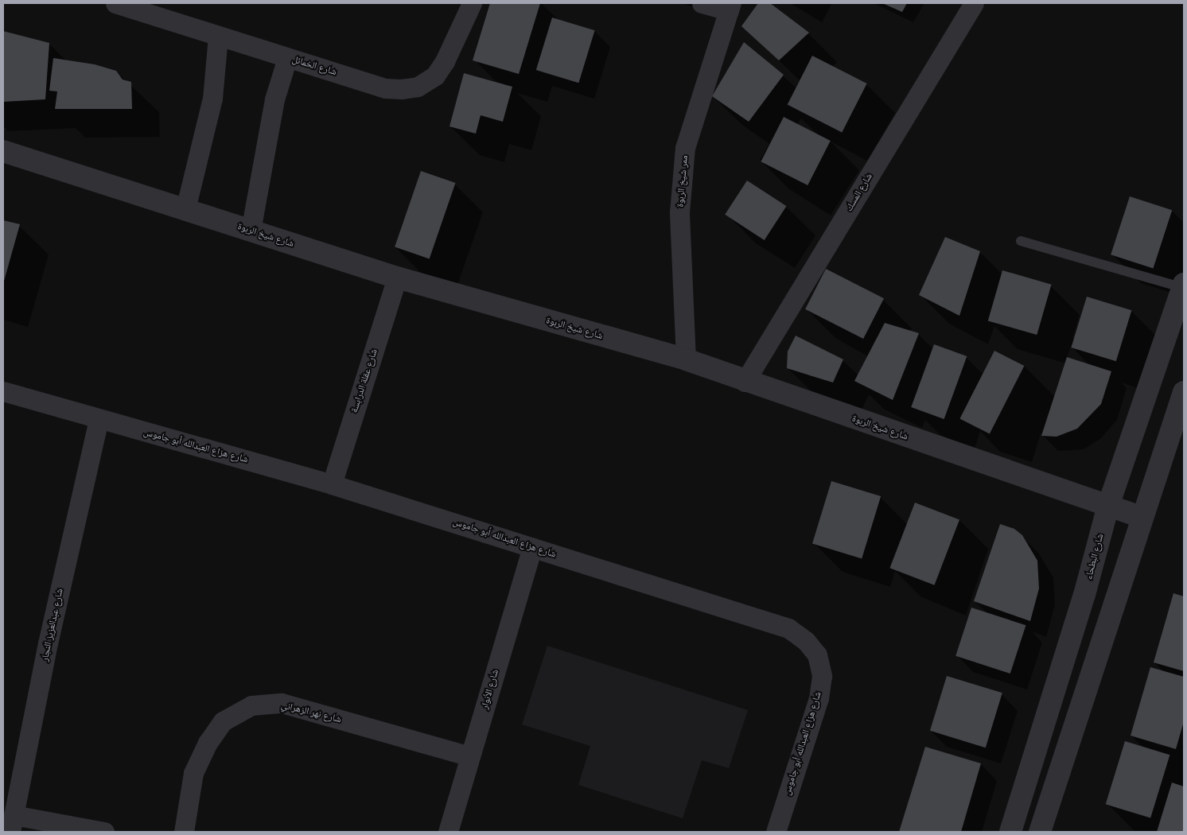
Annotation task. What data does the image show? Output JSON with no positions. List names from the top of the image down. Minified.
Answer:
{"streets":{"street":["شارع الخمائل","ممر شيخ الربوة","شارع المسك","شارع شيخ الربوة","شارع عقلة الدرابسة","شارع هزاع العبدالله أبو جاموس","شارع البطحاء","شارع عبدالعزيز النجار","شارع الأنوار","شارع نهر الزهراني"]},"crossings":[["ممر شيخ الربوة","شارع شيخ الربوة"],["شارع المسك","شارع شيخ الربوة"],["شارع شيخ الربوة","شارع عقلة الدرابسة"],["شارع شيخ الربوة","شارع البطحاء"],["شارع عقلة الدرابسة","شارع هزاع العبدالله أبو جاموس"],["شارع هزاع العبدالله أبو جاموس","شارع عبدالعزيز النجار"],["شارع هزاع العبدالله أبو جاموس","شارع الأنوار"],["شارع الأنوار","شارع نهر الزهراني"]]}
